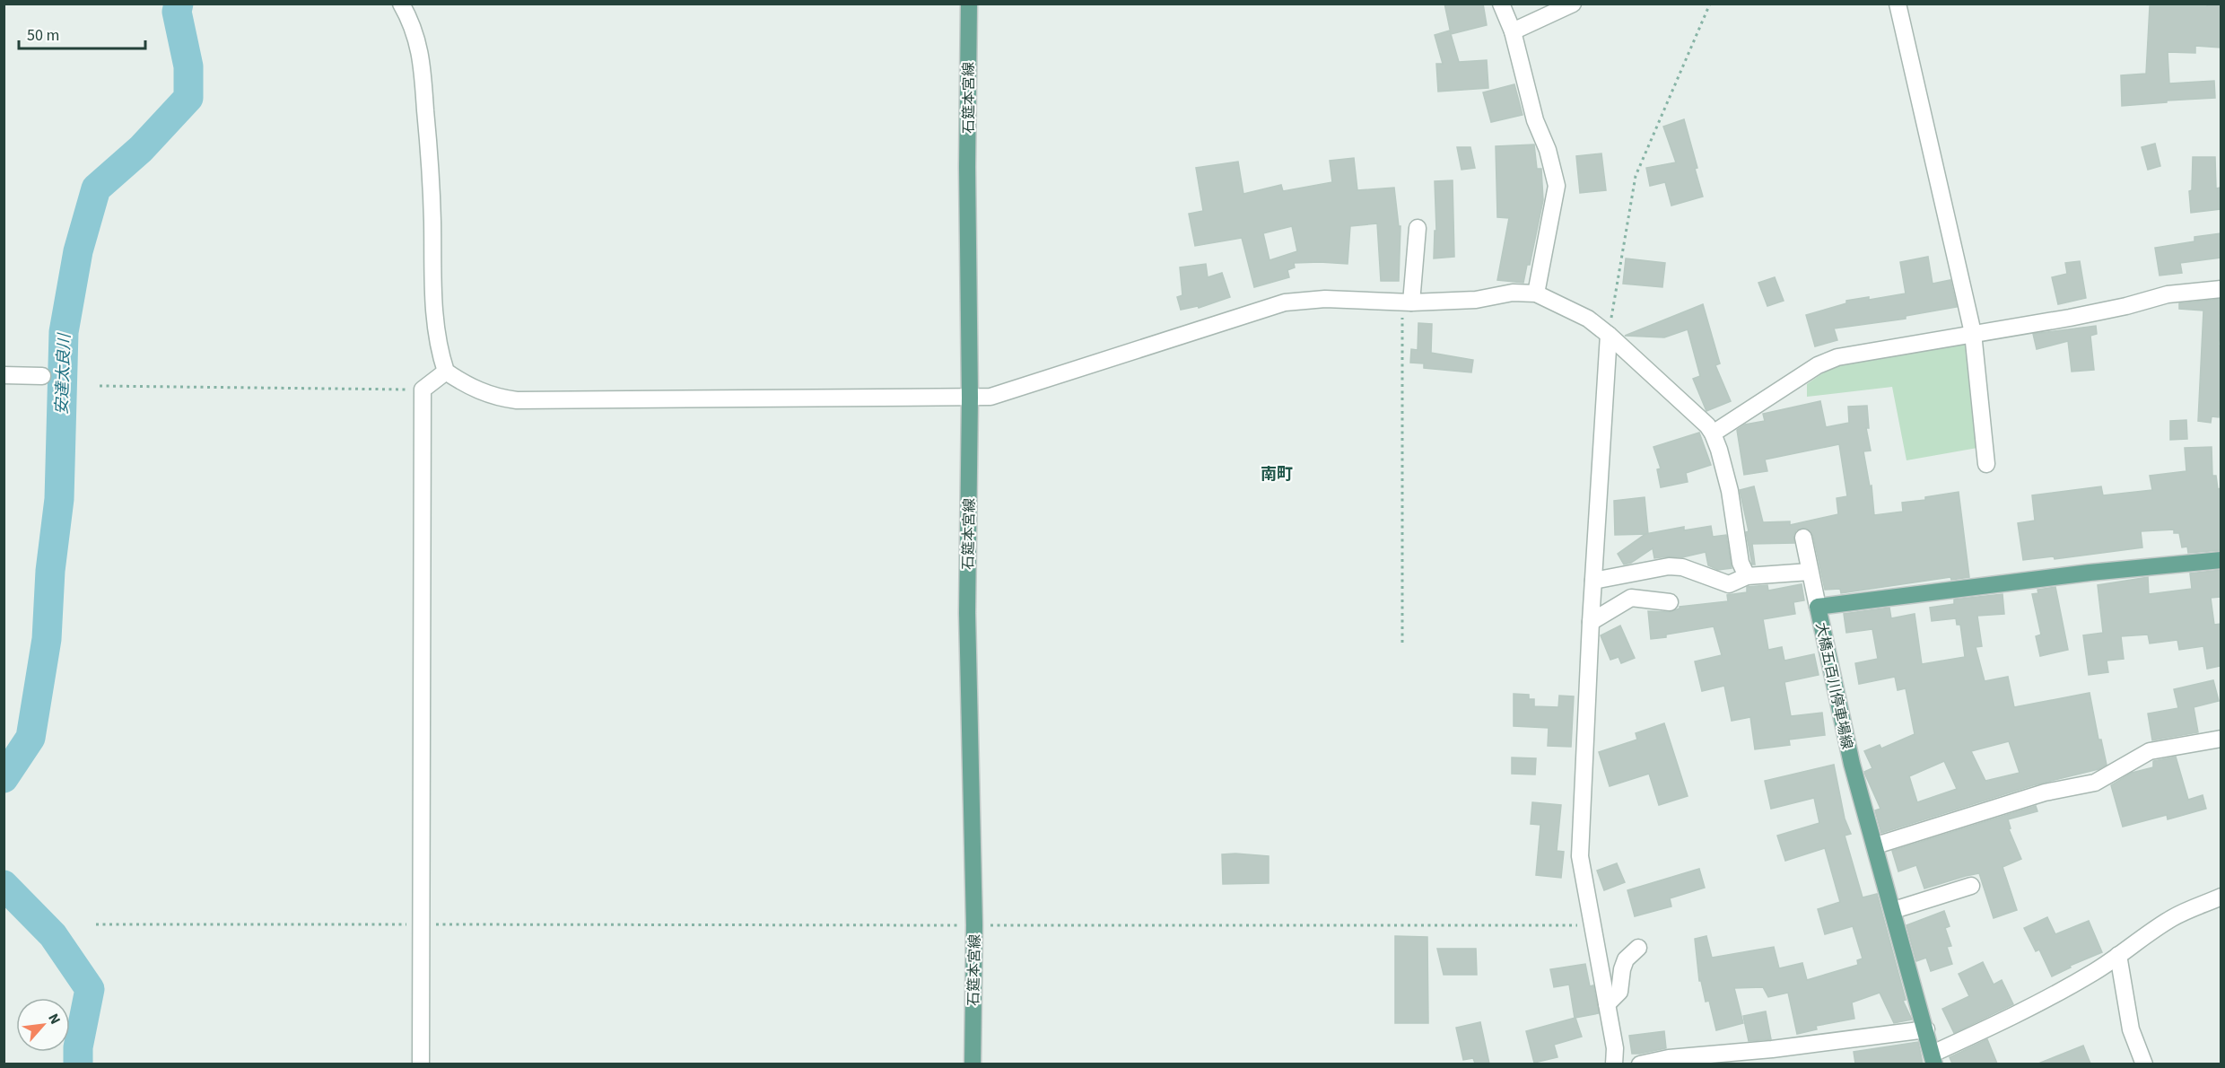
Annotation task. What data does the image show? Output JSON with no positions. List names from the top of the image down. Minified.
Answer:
{"streets":{"main road":["石筵本宮線","大橋五百川停車場線"]},"districts":["南町"],"water":["安達太良川"],"scale_bar":"50 m","north":"top right"}
